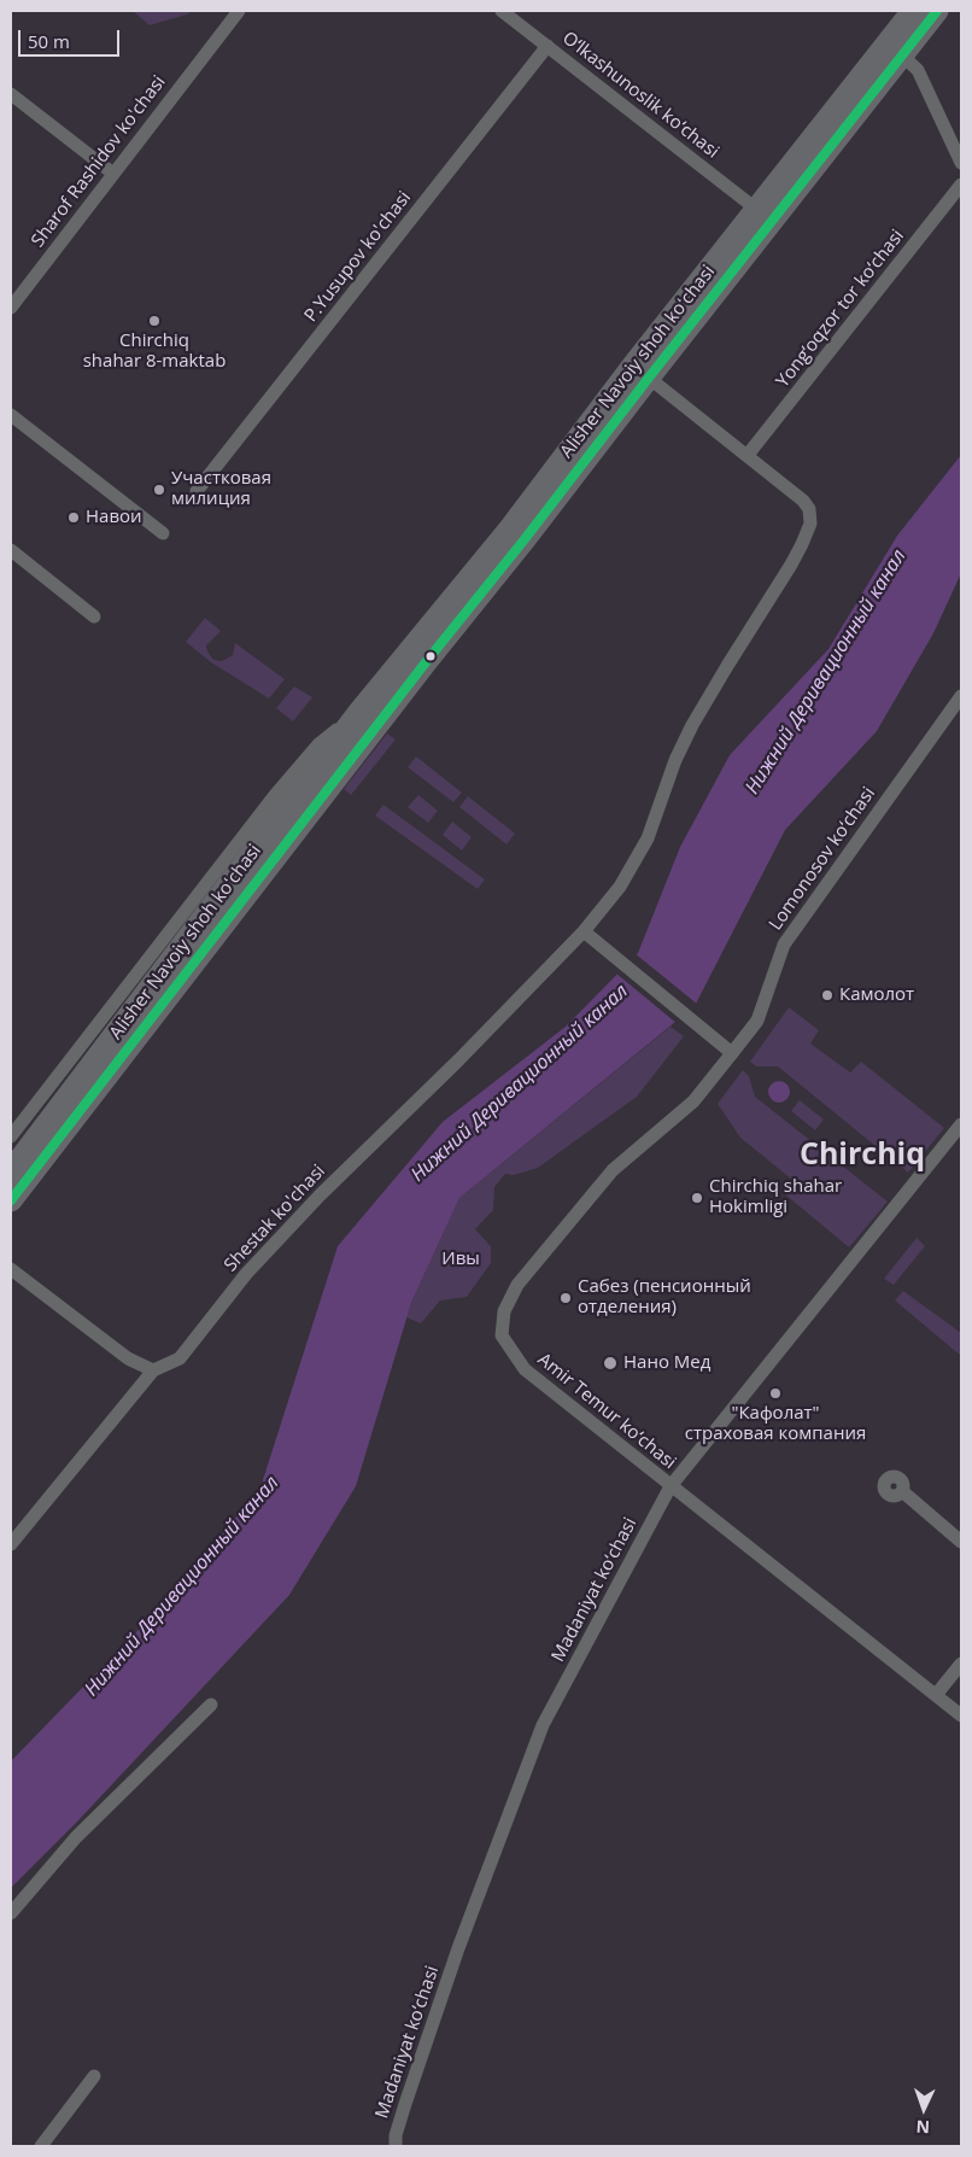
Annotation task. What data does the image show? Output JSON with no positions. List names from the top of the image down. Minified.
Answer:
{"streets":{"main road":["Alisher Navoiy shoh koʻchasi"],"street":["O‘lkashunoslik ko‘chasi","Sharof Rashidov ko'chasi","P.Yusupov ko'chasi","Yong‘oqzor tor ko‘chasi","Lomonosov ko‘chasi","Shestak ko'chasi","Amir Temur ko‘chasi","Madaniyat ko‘chasi"]},"crossings":[["O‘lkashunoslik ko‘chasi","P.Yusupov ko'chasi"],["O‘lkashunoslik ko‘chasi","Alisher Navoiy shoh koʻchasi"],["Yong‘oqzor tor ko‘chasi","Shestak ko'chasi"],["Alisher Navoiy shoh koʻchasi","Shestak ko'chasi"],["Lomonosov ko‘chasi","Amir Temur ko‘chasi"],["Amir Temur ko‘chasi","Madaniyat ko‘chasi"]],"districts":["Chirchiq"],"water":["Нижний Деривационный канал"],"parks":["Ивы"],"places":["Chirchiq shahar 8-maktab","Участковая милиция","Навои","Камолот","Chirchiq shahar Hokimligi","Сабез (пенсионный отделения)","Нано Мед","\"Кафолат\" страховая компания"],"scale_bar":"50 m","north":"bottom"}
